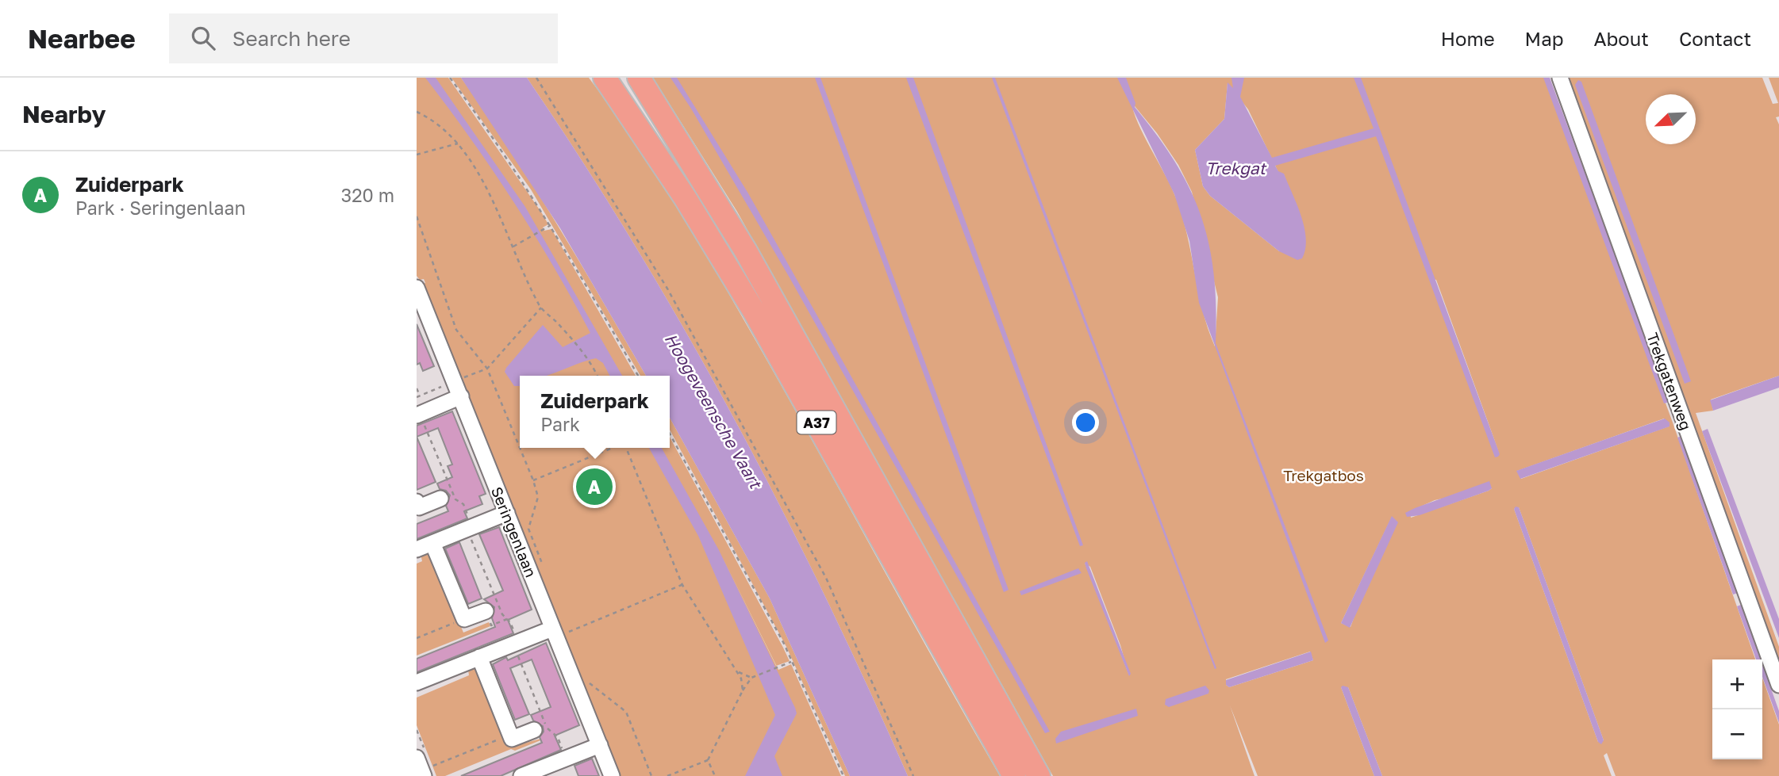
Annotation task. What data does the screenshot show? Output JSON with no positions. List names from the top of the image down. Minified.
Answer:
{"streets":{"highway":["A37"],"street":["Trekgatenweg","Seringenlaan"]},"water":["Trekgat","Hoogeveensche Vaart"],"parks":["Trekgatbos"],"north":"bottom left","page":{"header":"Nearbee","search":"Search here","nav":["Home","Map","About","Contact"],"heading":"Nearby","list":[{"mark":"A","name":"Zuiderpark","note":"Park · Seringenlaan","value":"320 m"}],"popup":["Zuiderpark","Park"],"pins":"A","map_buttons":["+","−"]}}
